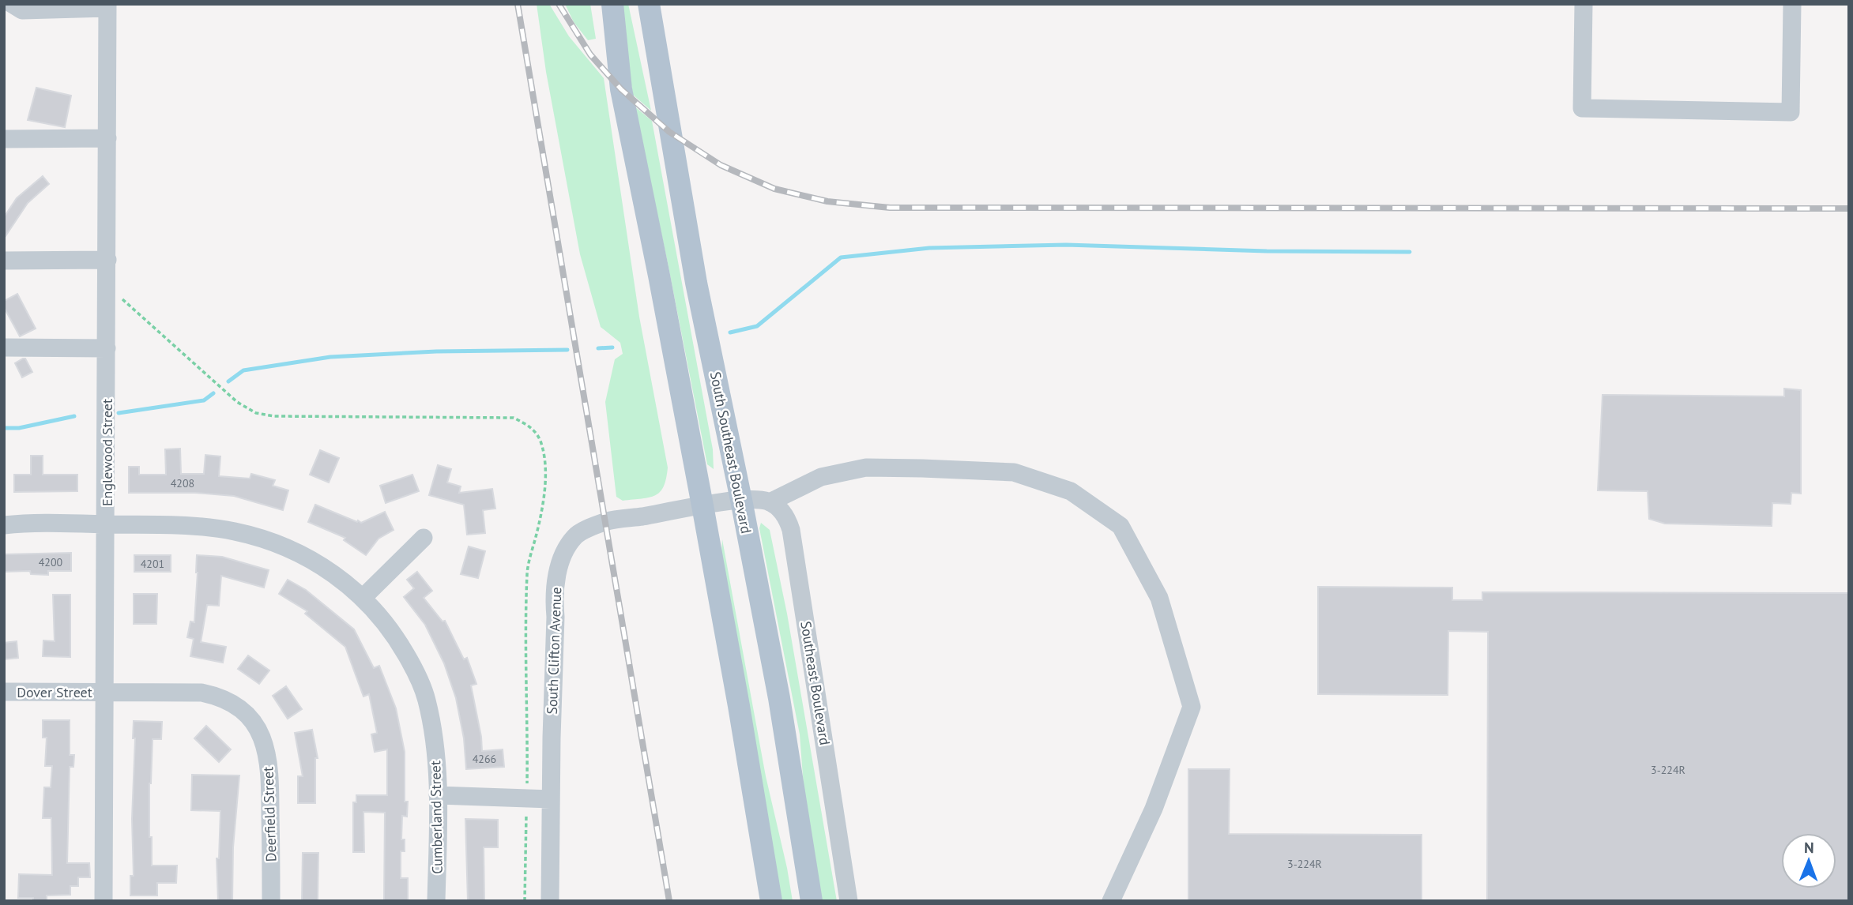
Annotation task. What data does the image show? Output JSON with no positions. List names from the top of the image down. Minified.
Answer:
{"streets":{"main road":["South Southeast Boulevard"],"street":["Englewood Street","South Clifton Avenue","Southeast Boulevard","Dover Street","Deerfield Street","Cumberland Street"]},"crossings":[["Englewood Street","Dover Street"],["Englewood Street","Deerfield Street"],["Englewood Street","Cumberland Street"],["South Southeast Boulevard","South Clifton Avenue"],["Dover Street","Deerfield Street"]],"house_numbers":["4208","4200","4201","4266","3-224R","3-224R"],"north":"top"}
